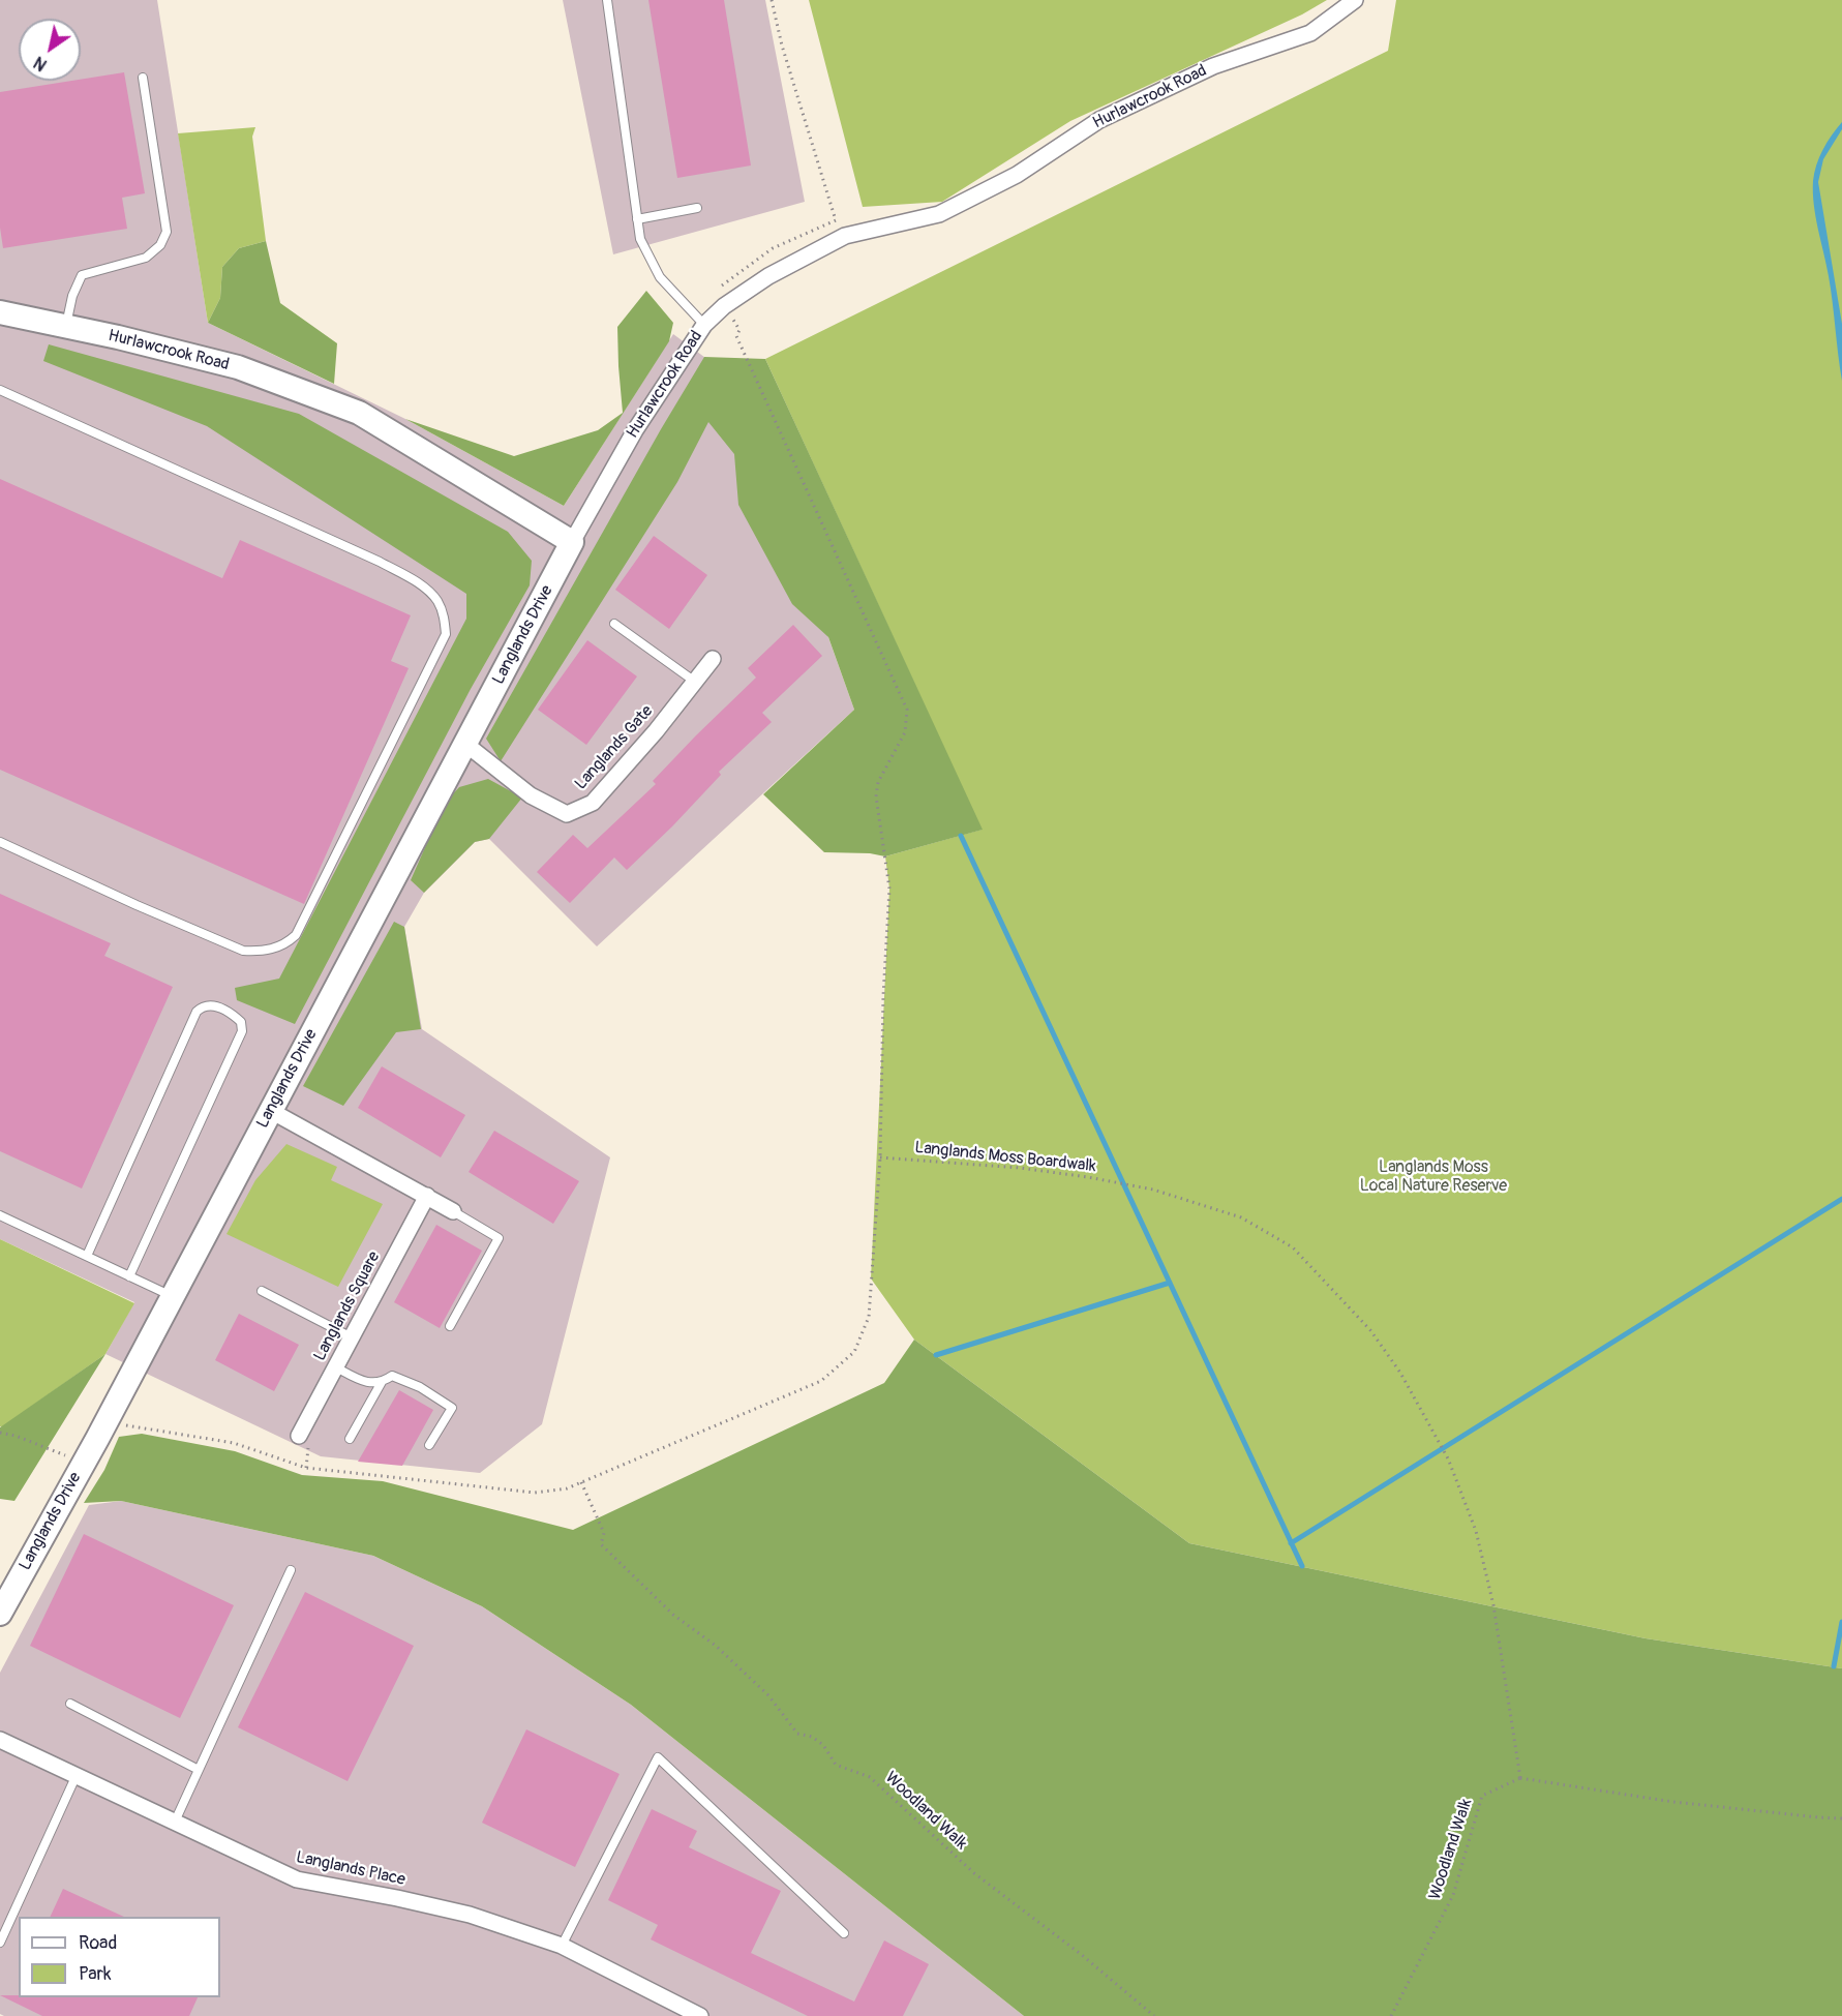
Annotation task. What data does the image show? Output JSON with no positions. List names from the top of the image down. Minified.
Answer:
{"streets":{"street":["Hurlawcrook Road","Langlands Drive","Langlands Gate","Langlands Square","Langlands Place"],"path":["Langlands Moss Boardwalk","Woodland Walk"]},"crossings":[["Hurlawcrook Road","Langlands Drive"],["Langlands Drive","Langlands Gate"],["Langlands Moss Boardwalk","Woodland Walk"]],"parks":["Langlands Moss Local Nature Reserve"],"legend":["Road","Park"],"north":"bottom left"}
